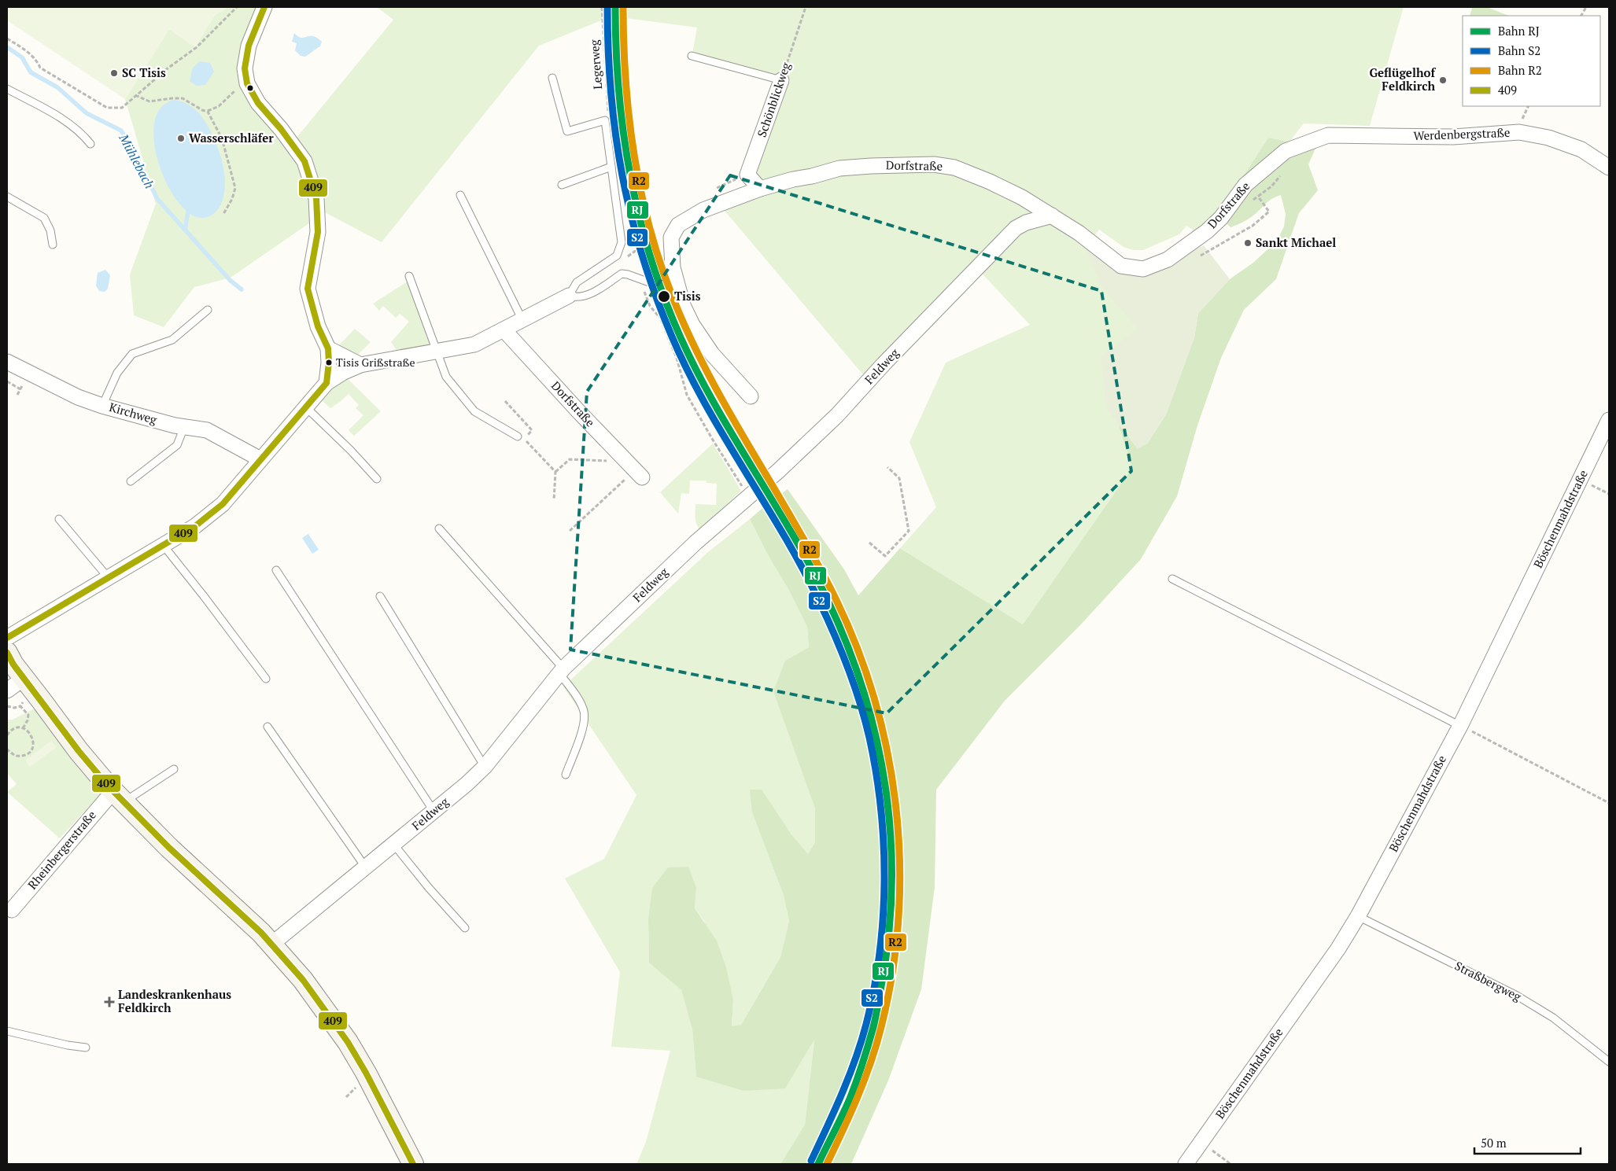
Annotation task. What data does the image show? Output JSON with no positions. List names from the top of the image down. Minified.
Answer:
{"streets":{"street":["Schönblickweg","Werdenbergstraße","Dorfstraße","Feldweg","Kirchweg","Böschenmahdstraße","Rheinbergerstraße"],"lane":["Straßbergweg"],"path":["Legerweg"]},"crossings":[["Schönblickweg","Dorfstraße"],["Werdenbergstraße","Dorfstraße"],["Dorfstraße","Feldweg"],["Böschenmahdstraße","Straßbergweg"]],"water":["Mühlebach"],"places":{"other":["SC Tisis","Geflügelhof Feldkirch","Wasserschläfer","Sankt Michael","Tisis","Tisis Grißstraße"],"health":["Landeskrankenhaus Feldkirch"]},"lines":["rail line RJ","rail line S2","rail line R2","transit line 409"],"legend":["Bahn RJ","Bahn S2","Bahn R2","409"],"scale_bar":"50 m"}
